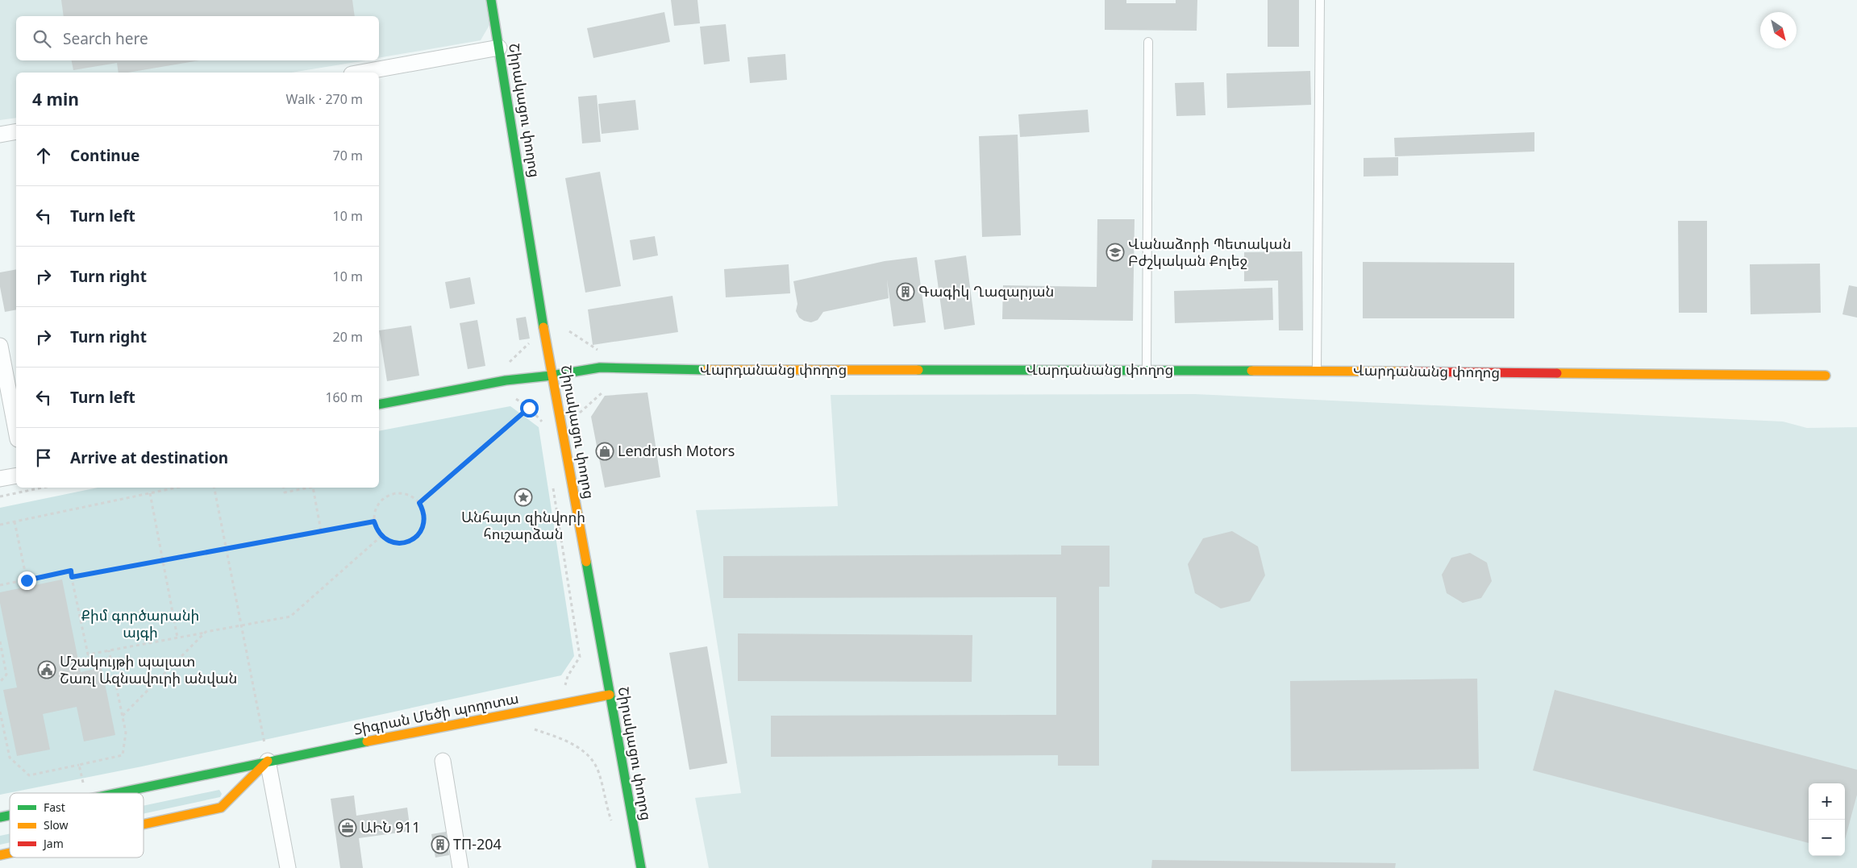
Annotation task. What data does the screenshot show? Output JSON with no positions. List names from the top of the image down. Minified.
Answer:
{"streets":{"street":["Շիրակացու փողոց","Վարդանանց փողոց","Տիգրան Մեծի պողոտա"]},"crossings":[["Շիրակացու փողոց","Վարդանանց փողոց"],["Շիրակացու փողոց","Տիգրան Մեծի պողոտա"]],"parks":["Քիմ գործարանի այգի"],"places":{"school or university":["Վանաձորի Պետական Բժշկական Քոլեջ"],"building":["Գագիկ Ղազարյան","ТП-204"],"shop":["Lendrush Motors"],"place":["Անհայտ զինվորի հուշարձան"],"public building":["Մշակույթի պալատ Շառլ Ազնավուրի անվան"],"office":["ԱԻՆ 911"]},"legend":["Fast","Slow","Jam"],"north":"bottom right","page":{"search":"Search here","heading":["4 min","Walk · 270 m"],"list":[["Continue","70 m"],["Turn left","10 m"],["Turn right","10 m"],["Turn right","20 m"],["Turn left","160 m"],"Arrive at destination"],"map_buttons":["+","−"]}}
